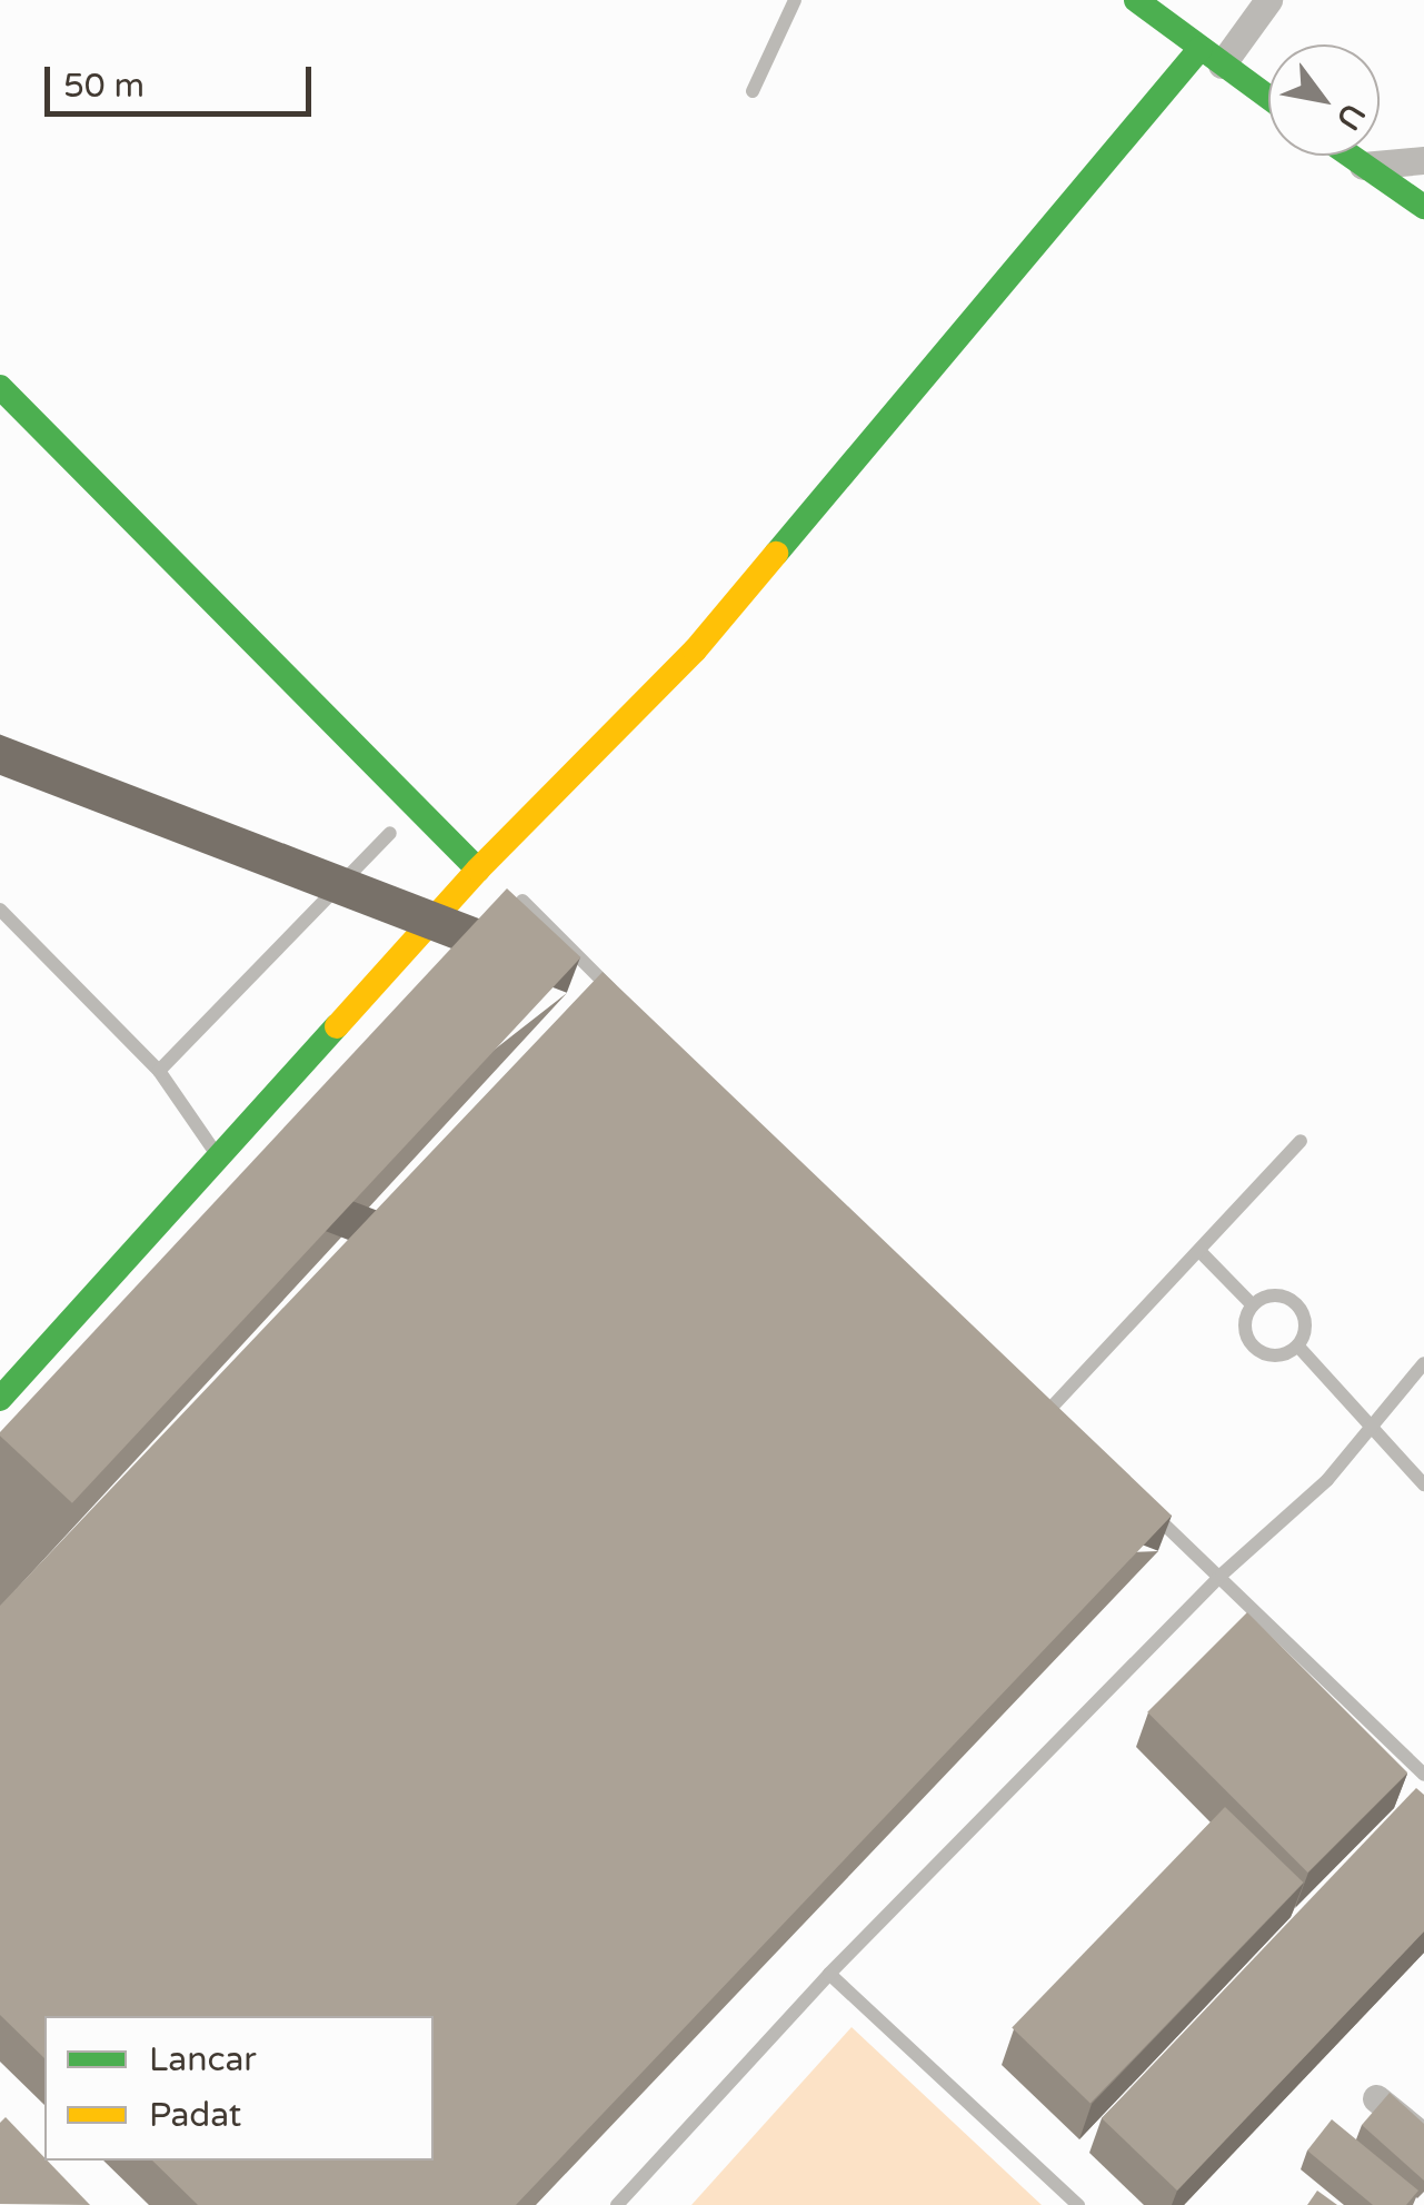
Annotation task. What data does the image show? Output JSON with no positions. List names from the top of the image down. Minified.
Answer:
{"legend":["Lancar","Padat"],"scale_bar":"50 m","north":"bottom right"}
